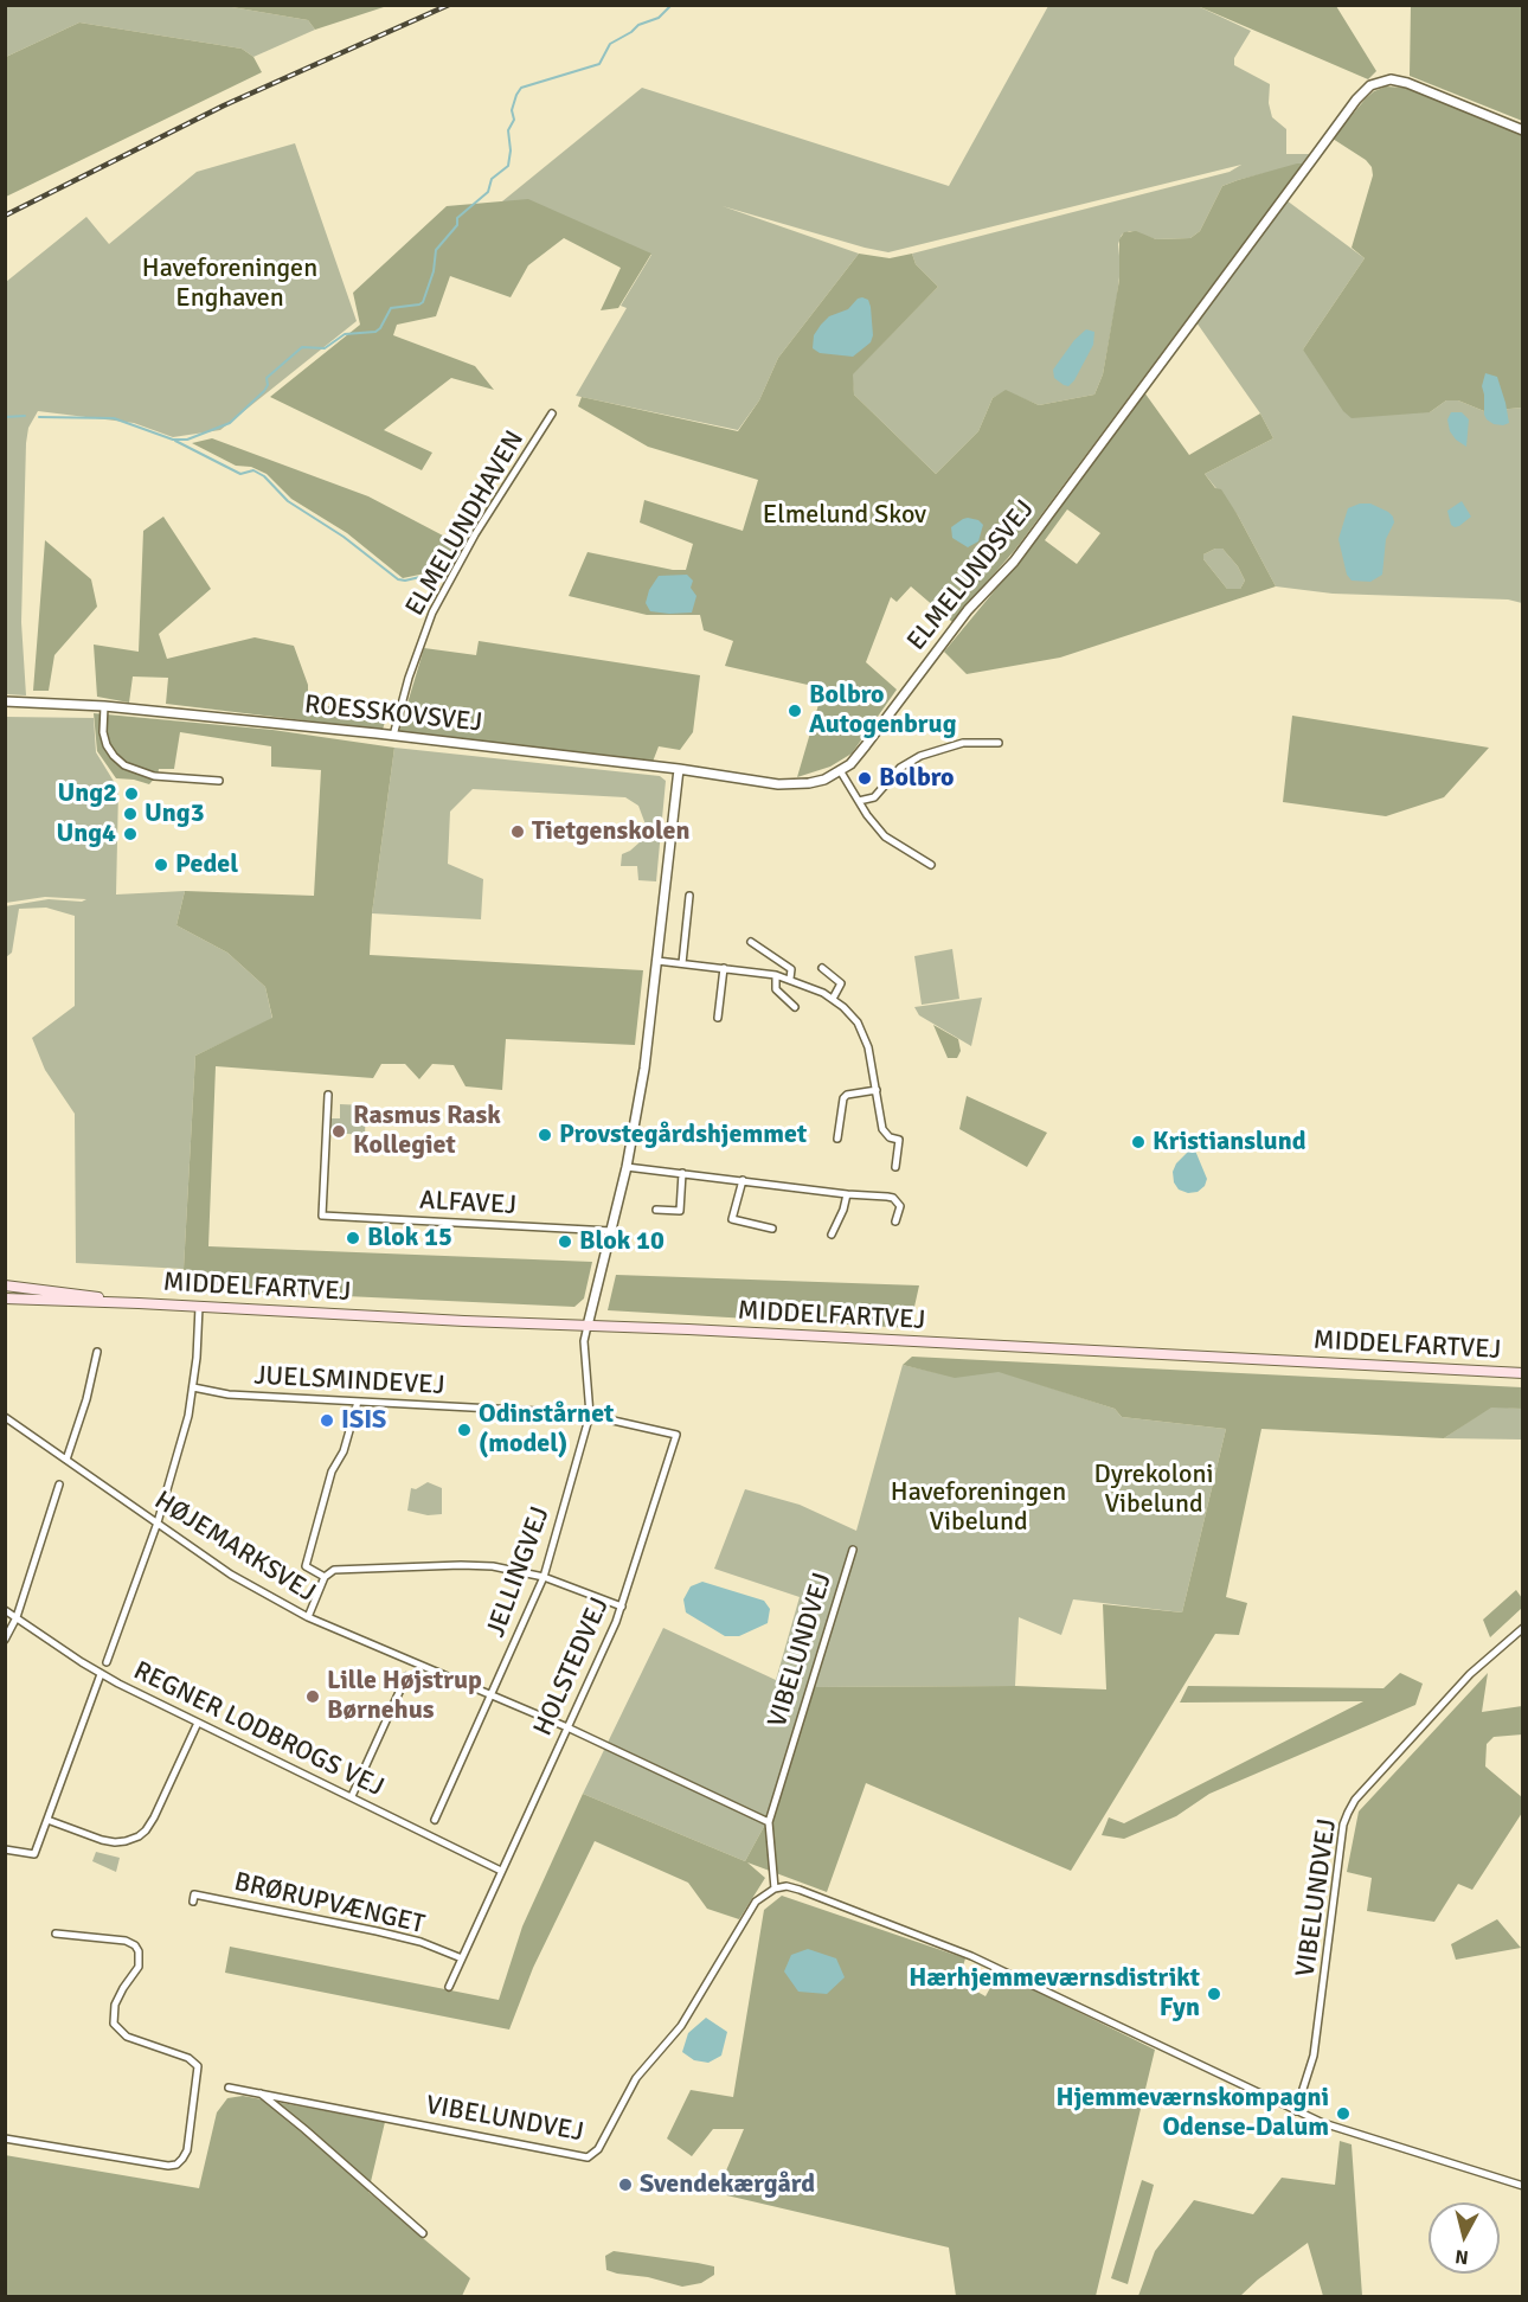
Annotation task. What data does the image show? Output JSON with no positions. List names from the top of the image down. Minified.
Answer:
{"streets":{"main road":["MIDDELFARTVEJ"],"street":["ELMELUNDHAVEN","ELMELUNDSVEJ","ROESSKOVSVEJ","ALFAVEJ","JUELSMINDEVEJ","HØJEMARKSVEJ","JELLINGVEJ","VIBELUNDVEJ","HOLSTEDVEJ","REGNER LODBROGS VEJ","BRØRUPVÆNGET"]},"crossings":[["ELMELUNDHAVEN","ROESSKOVSVEJ"],["ELMELUNDSVEJ","ROESSKOVSVEJ"],["MIDDELFARTVEJ","JELLINGVEJ"],["JUELSMINDEVEJ","JELLINGVEJ"],["JUELSMINDEVEJ","HOLSTEDVEJ"],["HØJEMARKSVEJ","JELLINGVEJ"],["HØJEMARKSVEJ","VIBELUNDVEJ"],["HØJEMARKSVEJ","HOLSTEDVEJ"],["JELLINGVEJ","HOLSTEDVEJ"],["HOLSTEDVEJ","REGNER LODBROGS VEJ"],["HOLSTEDVEJ","BRØRUPVÆNGET"]],"parks":["Haveforeningen Enghaven","Elmelund Skov","Dyrekoloni Vibelund","Haveforeningen Vibelund"],"places":["Bolbro Autogenbrug","Bolbro","Ung2","Ung3","Tietgenskolen","Ung4","Pedel","Rasmus Rask Kollegiet","Provstegårdshjemmet","Kristianslund","Blok 15","Blok 10","ISIS","Odinstårnet (model)","Lille Højstrup Børnehus","Hærhjemmeværnsdistrikt Fyn","Hjemmeværnskompagni Odense-Dalum","Svendekærgård"],"north":"bottom"}
